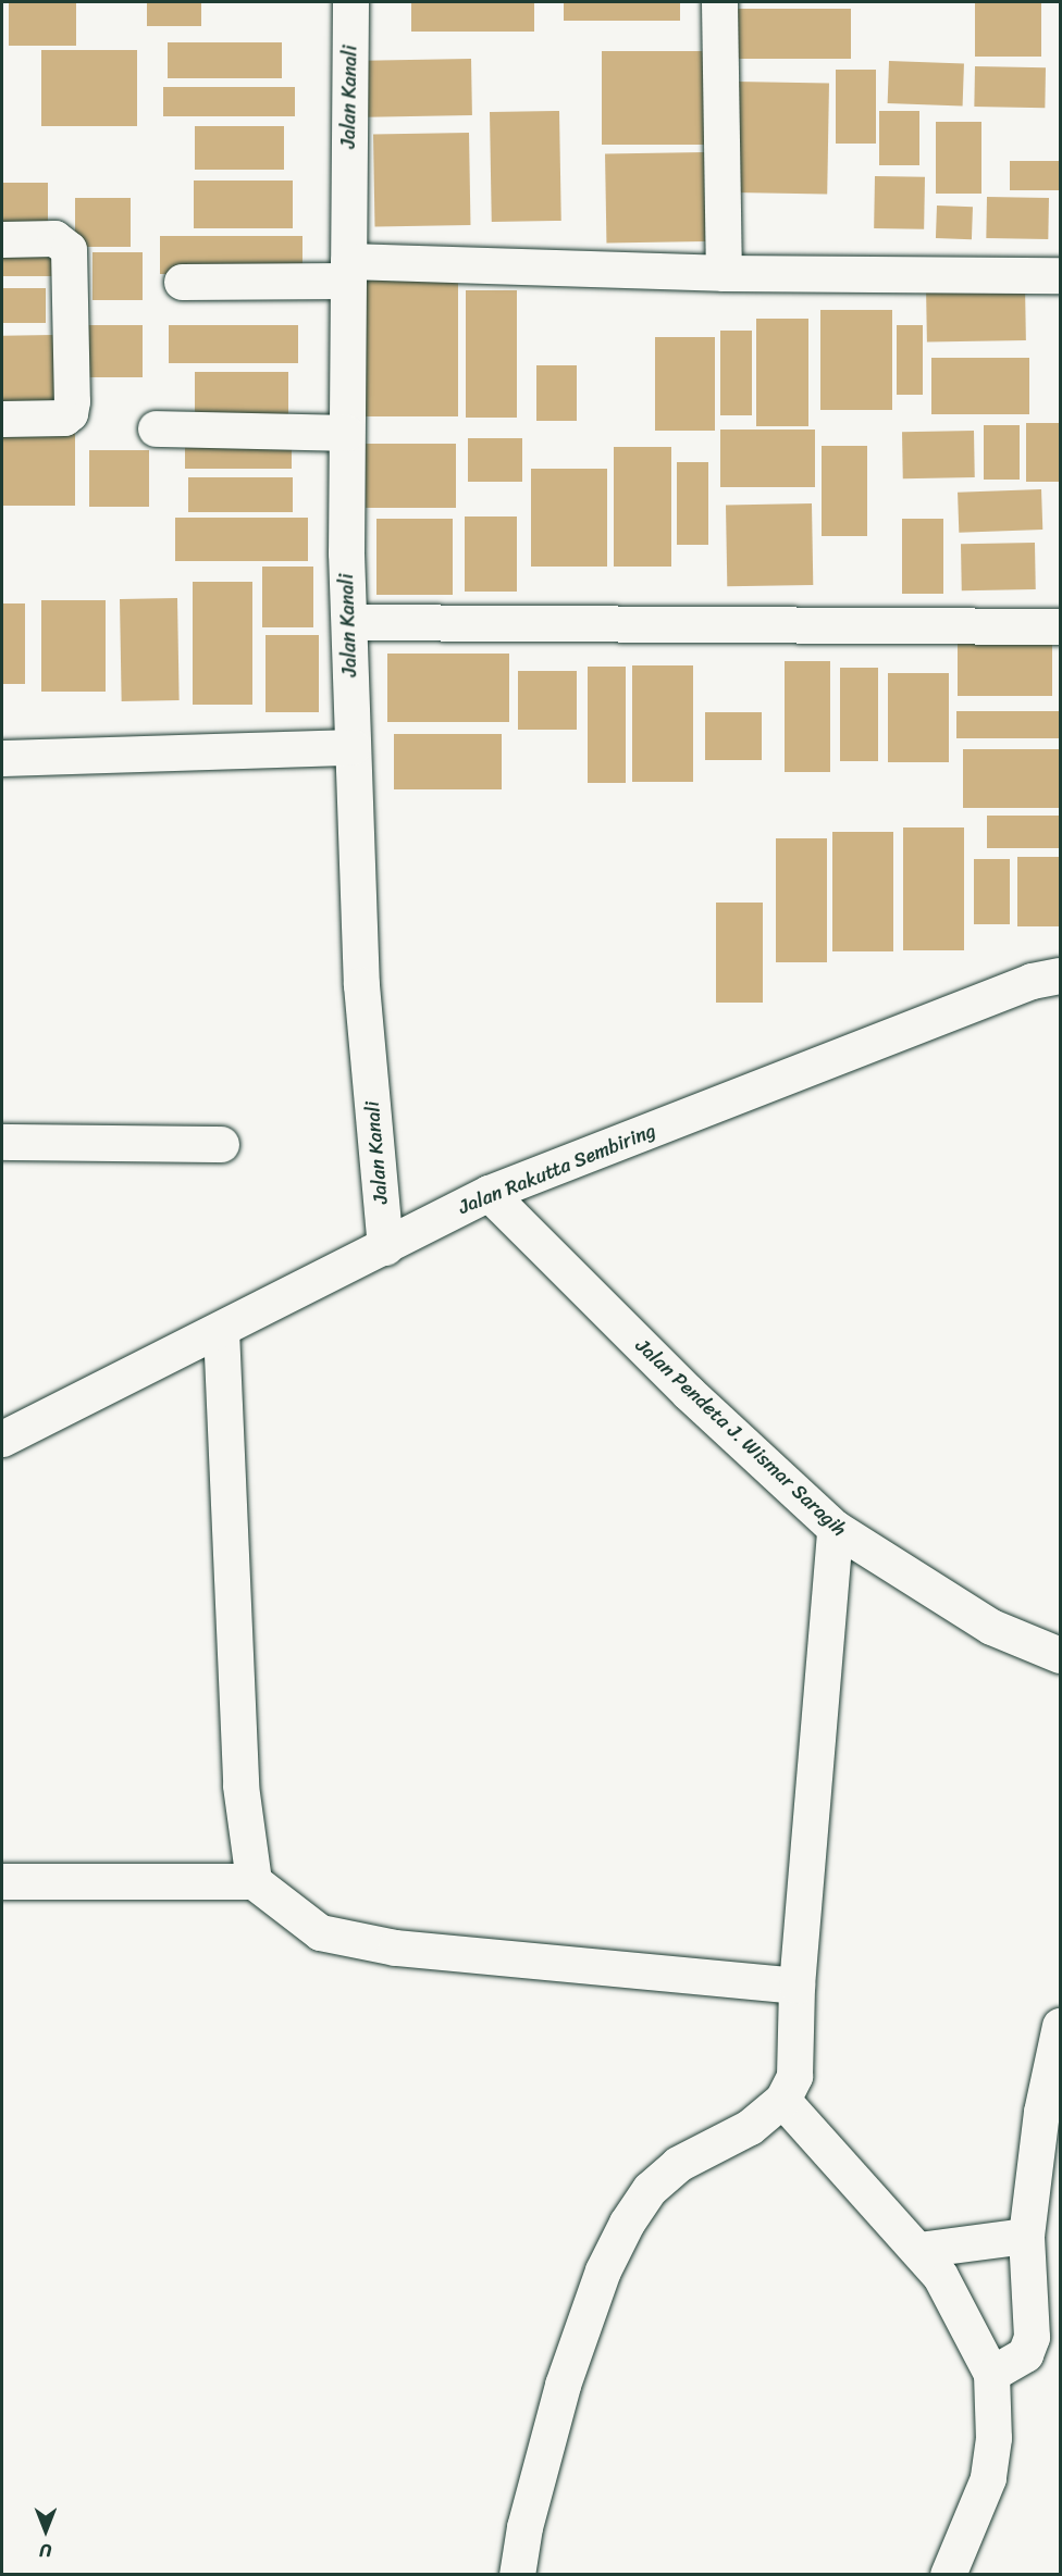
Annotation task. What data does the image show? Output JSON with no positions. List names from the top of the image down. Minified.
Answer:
{"streets":{"street":["Jalan Kanali","Jalan Rakutta Sembiring","Jalan Pendeta J. Wismar Saragih"]},"crossings":[["Jalan Kanali","Jalan Rakutta Sembiring"],["Jalan Rakutta Sembiring","Jalan Pendeta J. Wismar Saragih"]],"north":"bottom"}
